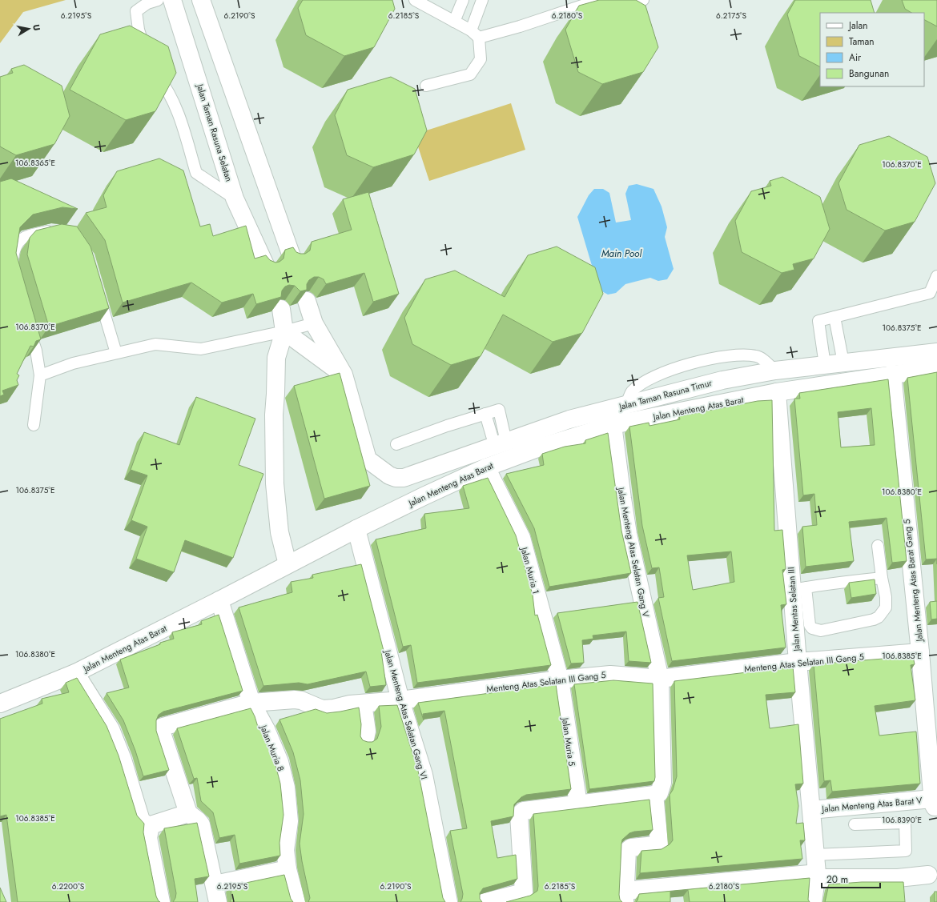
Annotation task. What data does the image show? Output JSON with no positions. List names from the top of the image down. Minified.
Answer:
{"streets":{"street":["Jalan Taman Rasuna Selatan","Jalan Taman Rasuna Timur","Jalan Menteng Atas Barat","Jalan Menteng Atas Selatan Gang V","Jalan Muria 1","Jalan Menteng Atas Barat Gang 5","Jalan Mentas Selatan III","Menteng Atas Selatan III Gang 5","Jalan Menteng Atas Selatan Gang VI","Jalan Muria 5","Jalan Muria 8","Jalan Menteng Atas Barat V"]},"crossings":[["Jalan Menteng Atas Barat","Jalan Menteng Atas Selatan Gang V"],["Jalan Menteng Atas Barat","Jalan Muria 1"],["Jalan Menteng Atas Barat","Jalan Menteng Atas Barat Gang 5"],["Jalan Menteng Atas Barat","Jalan Mentas Selatan III"],["Jalan Menteng Atas Barat","Jalan Menteng Atas Selatan Gang VI"],["Jalan Menteng Atas Barat","Jalan Muria 8"],["Jalan Menteng Atas Selatan Gang V","Menteng Atas Selatan III Gang 5"],["Jalan Muria 1","Menteng Atas Selatan III Gang 5"],["Jalan Muria 1","Jalan Muria 5"],["Jalan Menteng Atas Barat Gang 5","Menteng Atas Selatan III Gang 5"],["Jalan Menteng Atas Barat Gang 5","Jalan Menteng Atas Barat V"],["Jalan Mentas Selatan III","Menteng Atas Selatan III Gang 5"],["Jalan Mentas Selatan III","Jalan Menteng Atas Barat V"],["Menteng Atas Selatan III Gang 5","Jalan Menteng Atas Selatan Gang VI"],["Menteng Atas Selatan III Gang 5","Jalan Muria 5"],["Menteng Atas Selatan III Gang 5","Jalan Muria 8"]],"water":["Main Pool"],"legend":["Jalan","Taman","Air","Bangunan"],"scale_bar":"20 m","north":"right","coordinates":["6.2195°S","6.2190°S","6.2185°S","6.2180°S","6.2175°S","106.8365°E","106.8370°E","106.8375°E","106.8380°E","106.8385°E","106.8390°E","6.2200°S"]}
